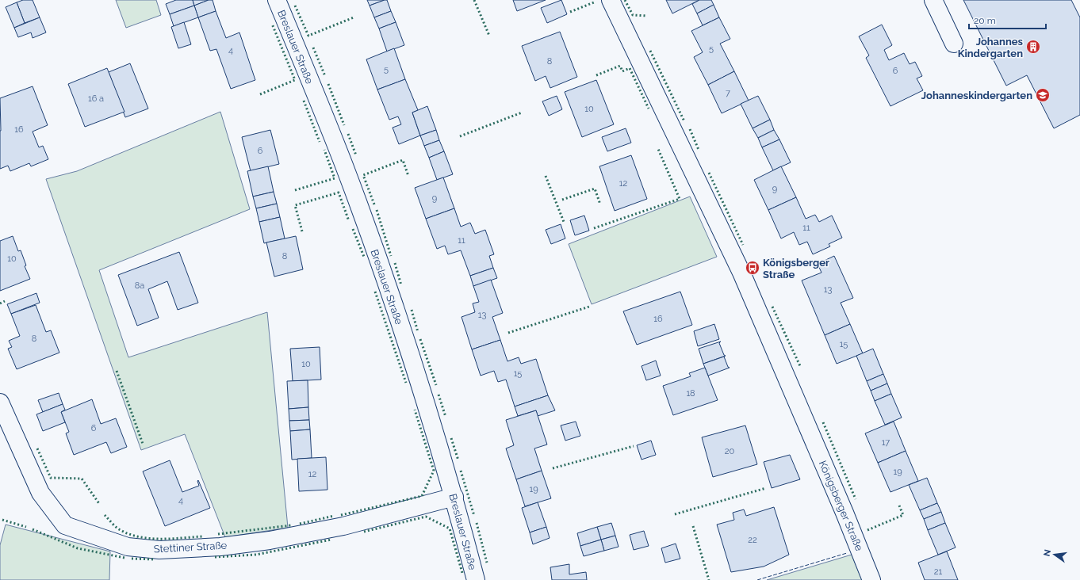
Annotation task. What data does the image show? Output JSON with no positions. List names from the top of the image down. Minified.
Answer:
{"streets":{"street":["Breslauer Straße","Königsberger Straße","Stettiner Straße"]},"crossings":[["Breslauer Straße","Stettiner Straße"]],"places":{"building":["Johannes Kindergarten"],"school or university":["Johanneskindergarten"],"bus stop":["Königsberger Straße"]},"house_numbers":["5","4","8","5","6","7","16 a","10","16","6","12","9","9","11","11","8","10","8a","13","13","16","8","15","10","15","18","6","17","20","19","12","19","4","22","21"],"scale_bar":"20 m","north":"left"}
